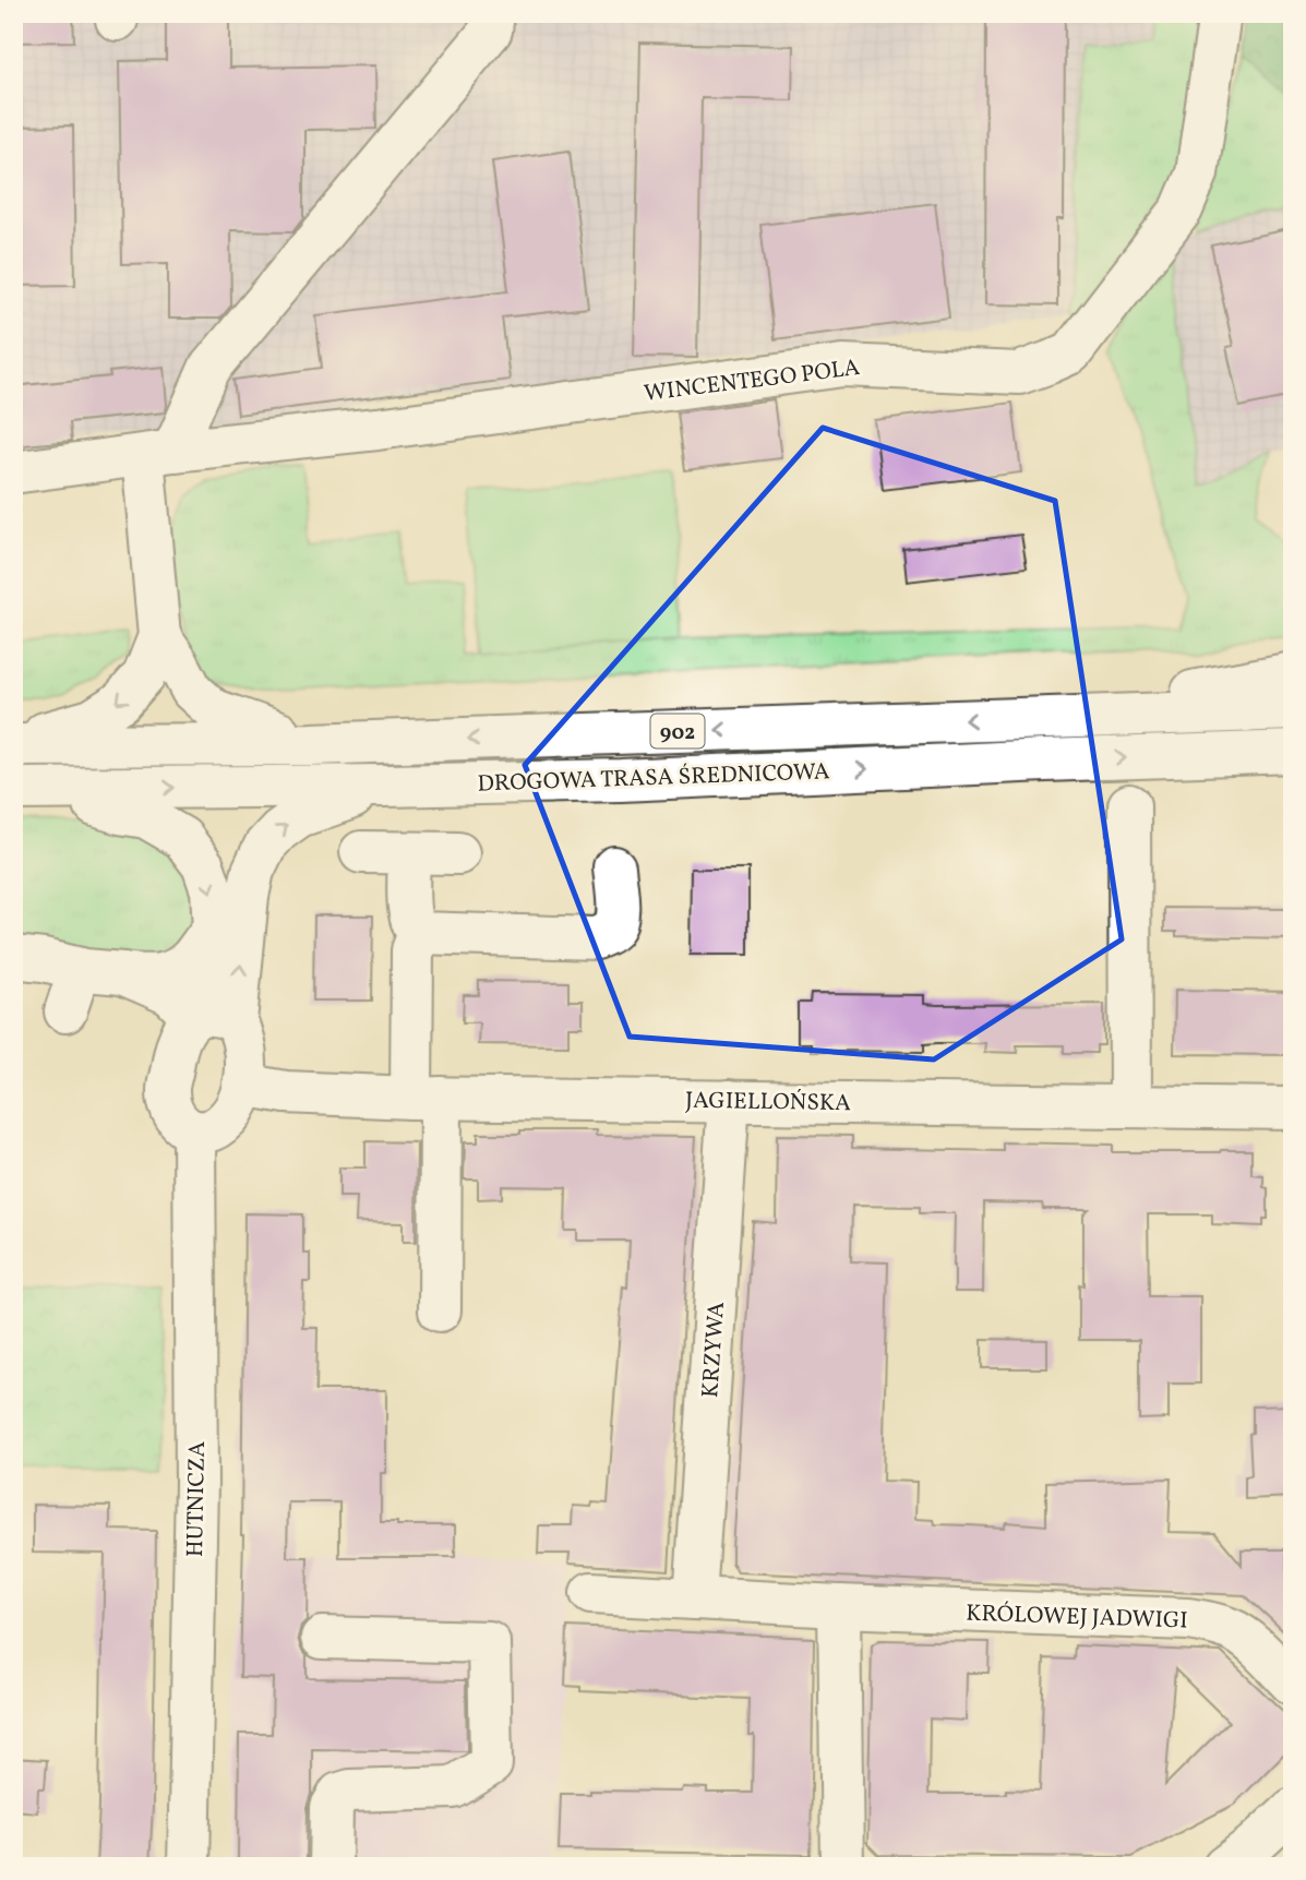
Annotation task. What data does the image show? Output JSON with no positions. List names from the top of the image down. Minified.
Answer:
{"streets":{"street":["WINCENTEGO POLA","902","DROGOWA TRASA ŚREDNICOWA","JAGIELLOŃSKA","KRZYWA","HUTNICZA","KRÓLOWEJ JADWIGI"]},"crossings":[["JAGIELLOŃSKA","KRZYWA"],["JAGIELLOŃSKA","HUTNICZA"]]}
